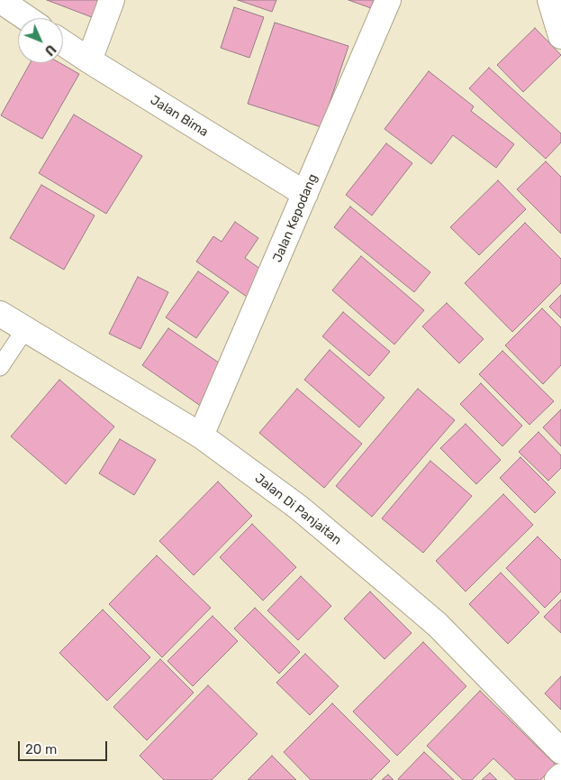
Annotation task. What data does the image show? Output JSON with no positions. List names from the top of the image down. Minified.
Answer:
{"streets":{"street":["Jalan Bima","Jalan Kepodang","Jalan Di Panjaitan"]},"crossings":[["Jalan Bima","Jalan Kepodang"],["Jalan Kepodang","Jalan Di Panjaitan"]],"scale_bar":"20 m","north":"bottom right"}
